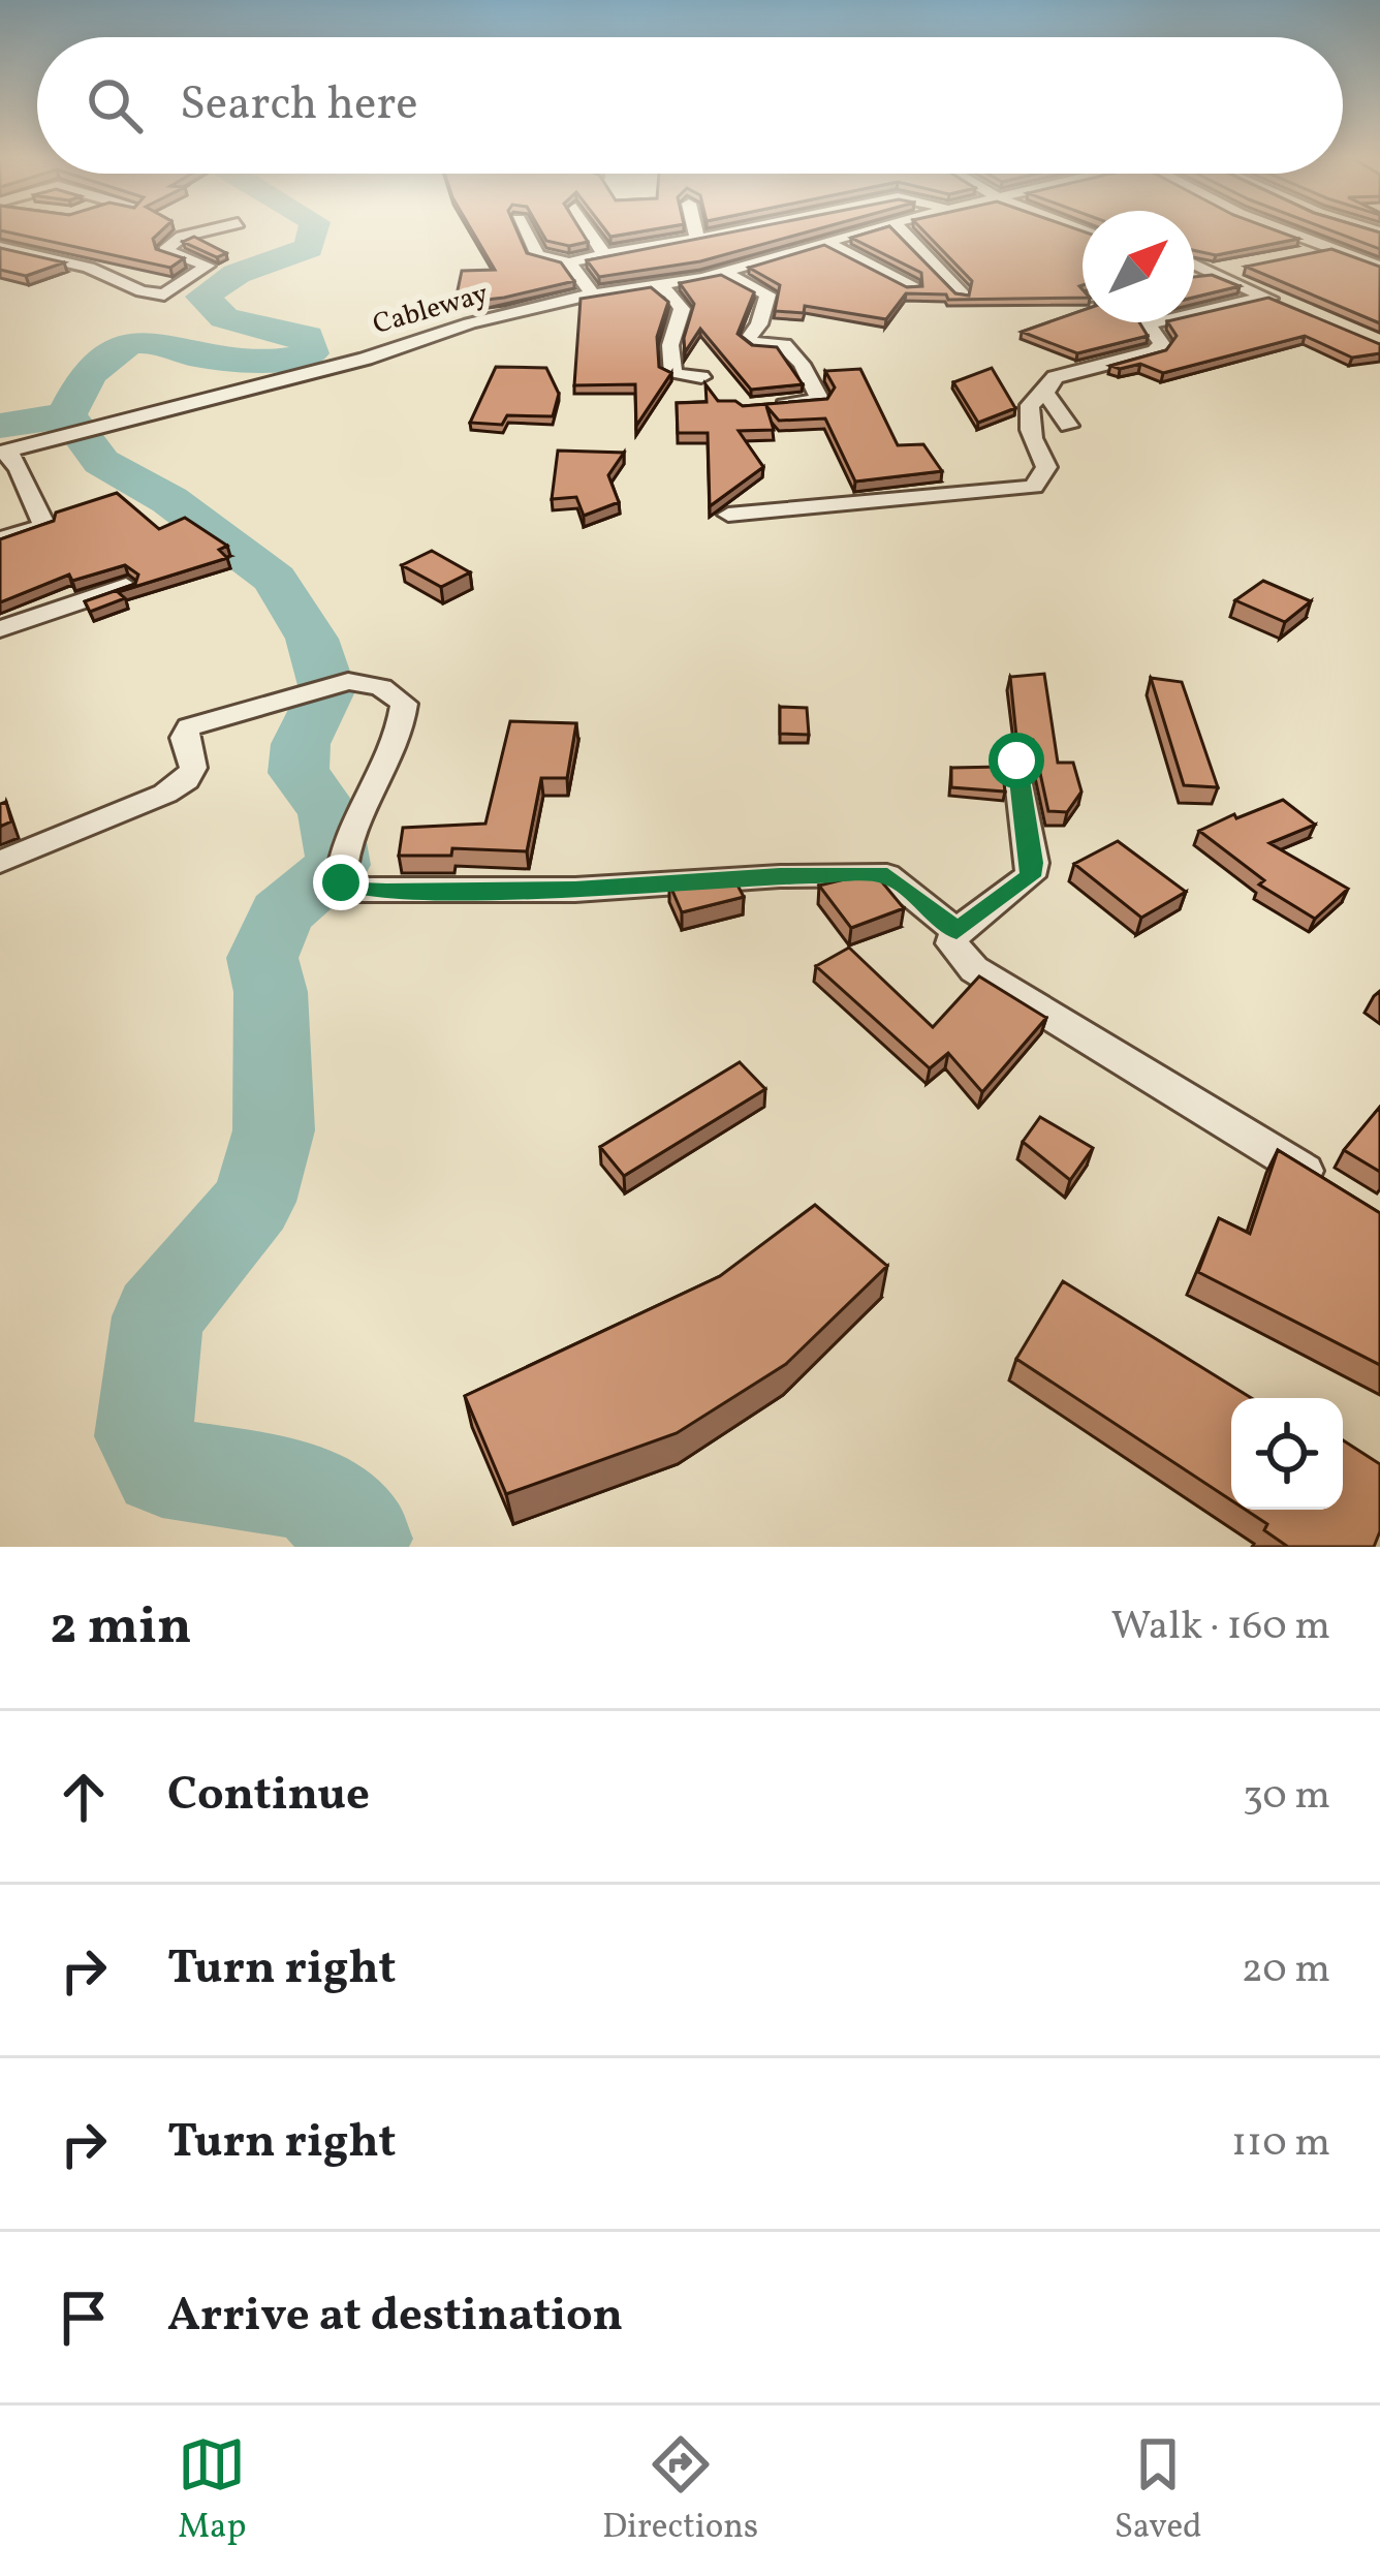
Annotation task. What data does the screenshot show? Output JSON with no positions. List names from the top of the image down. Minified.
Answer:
{"streets":{"street":["Cableway"]},"north":"top right","page":{"search":"Search here","heading":["2 min","Walk · 160 m"],"list":[["Continue","30 m"],["Turn right","20 m"],["Turn right","110 m"],"Arrive at destination"],"nav":["Map","Directions","Saved"]}}
